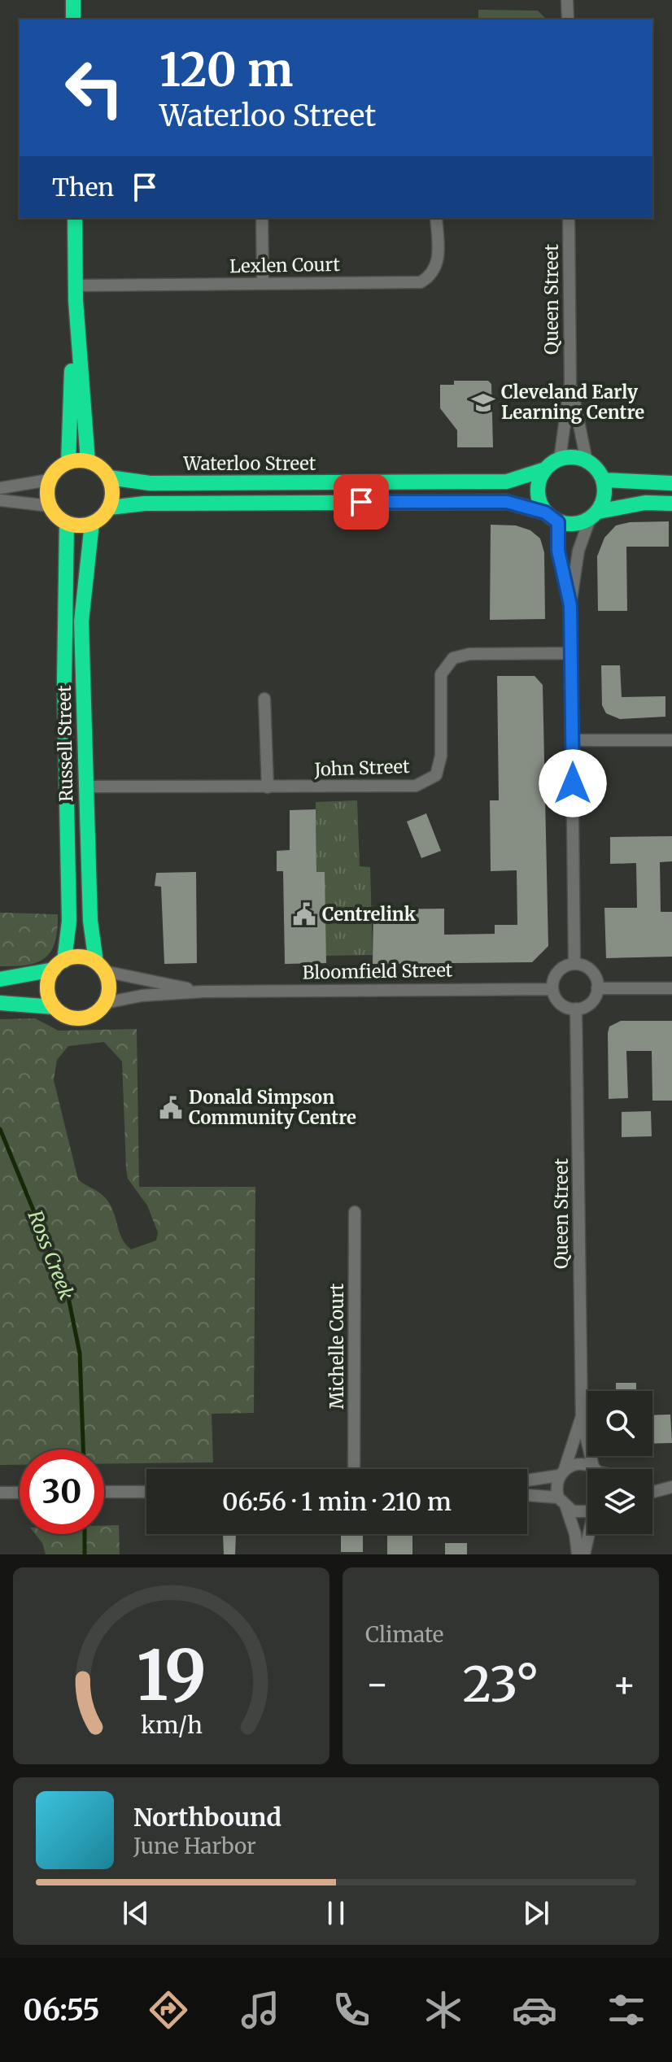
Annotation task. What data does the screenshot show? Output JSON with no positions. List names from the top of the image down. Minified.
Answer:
{"streets":{"main road":["Waterloo Street","Russell Street"],"street":["Lexlen Court","Queen Street","John Street","Bloomfield Street","Michelle Court"]},"crossings":[["Queen Street","Waterloo Street"],["Queen Street","Bloomfield Street"],["Waterloo Street","Russell Street"],["Russell Street","John Street"],["Russell Street","Bloomfield Street"]],"water":["Ross Creek"],"places":{"school or university":["Cleveland Early Learning Centre"],"public building":["Centrelink","Donald Simpson Community Centre"]},"page":{"turn":["120 m","Waterloo Street"],"then":"Then","limit":"30","trip":"06:56 · 1 min · 210 m","tile":"Climate","heat":["−","23°","+"],"song":["Northbound","June Harbor"],"tabs":"06:55","gauge":["19","km/h"]}}
